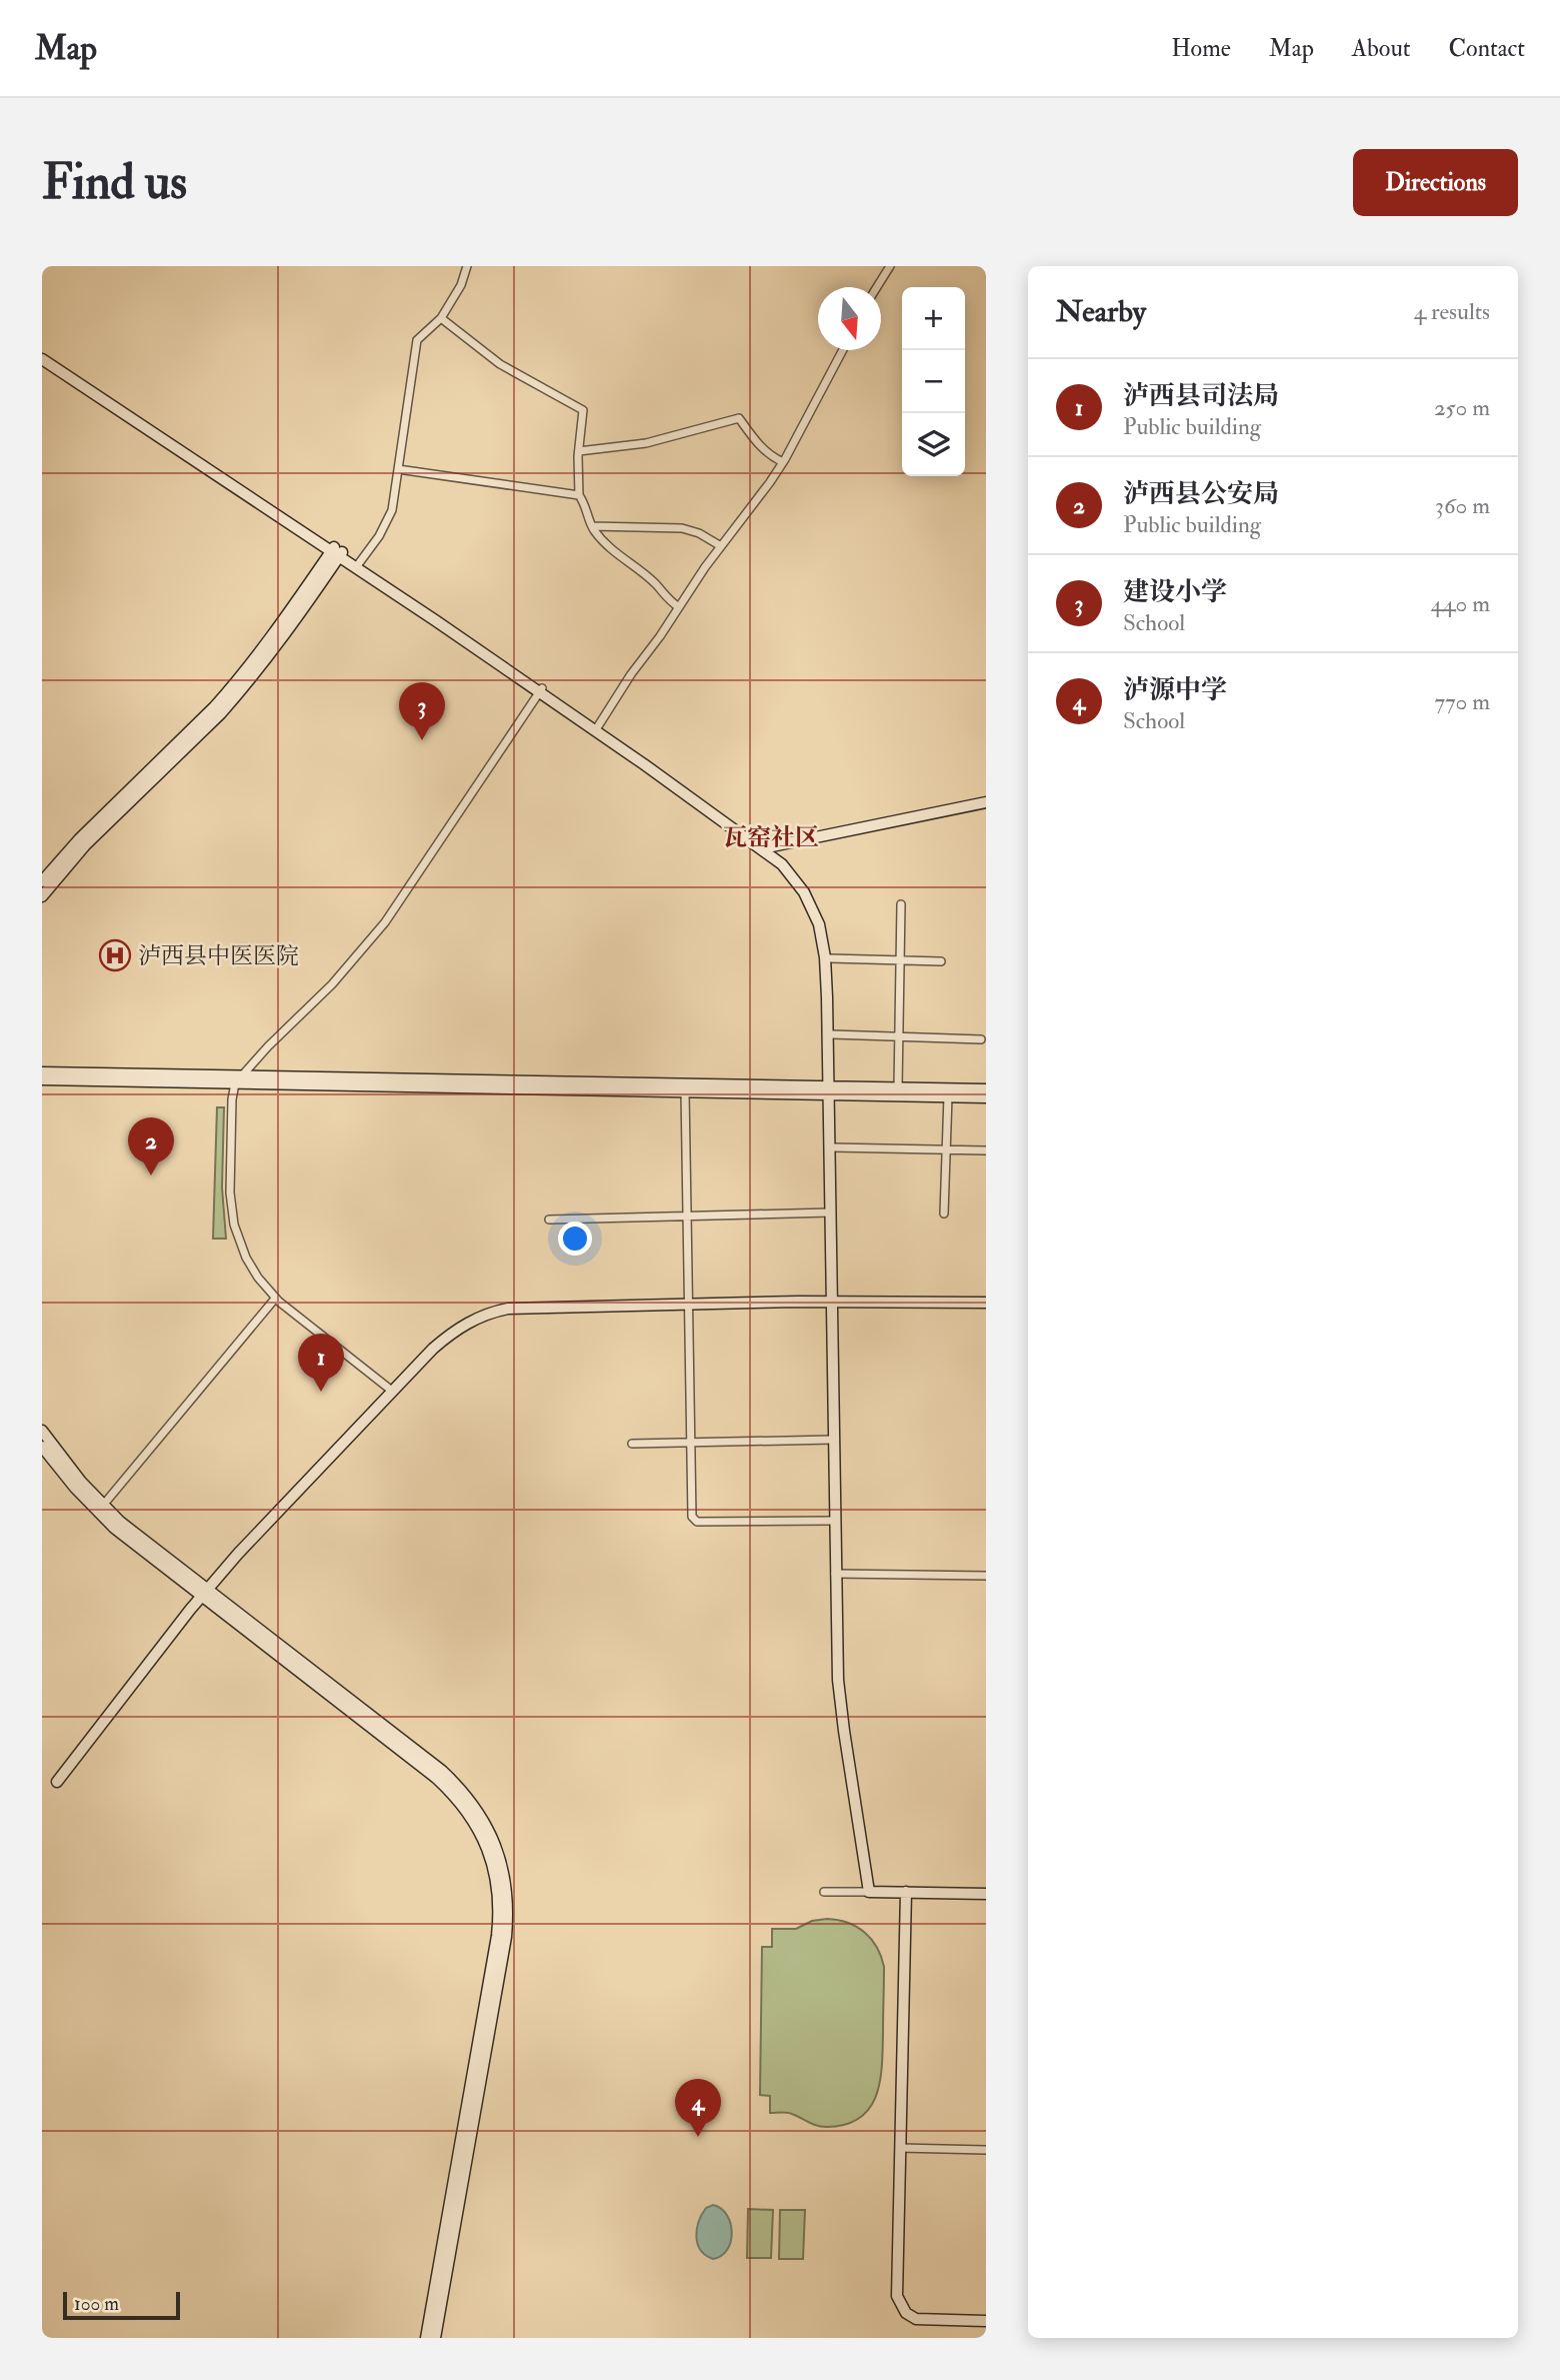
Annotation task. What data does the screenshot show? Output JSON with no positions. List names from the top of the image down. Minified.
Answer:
{"districts":["瓦窑社区"],"places":{"hospital":["泸西县中医医院"]},"scale_bar":"100 m","north":"bottom","page":{"header":"Map","nav":["Home","Map","About","Contact"],"buttons":"Directions","title":"Find us","heading":["Nearby","4 results"],"map_buttons":["+","−"],"list":[{"mark":"1","name":"泸西县司法局","note":"Public building","value":"250 m"},{"mark":"2","name":"泸西县公安局","note":"Public building","value":"360 m"},{"mark":"3","name":"建设小学","note":"School","value":"440 m"},{"mark":"4","name":"泸源中学","note":"School","value":"770 m"}],"pins":["3","2","1","4"],"scale":"100 m"}}
